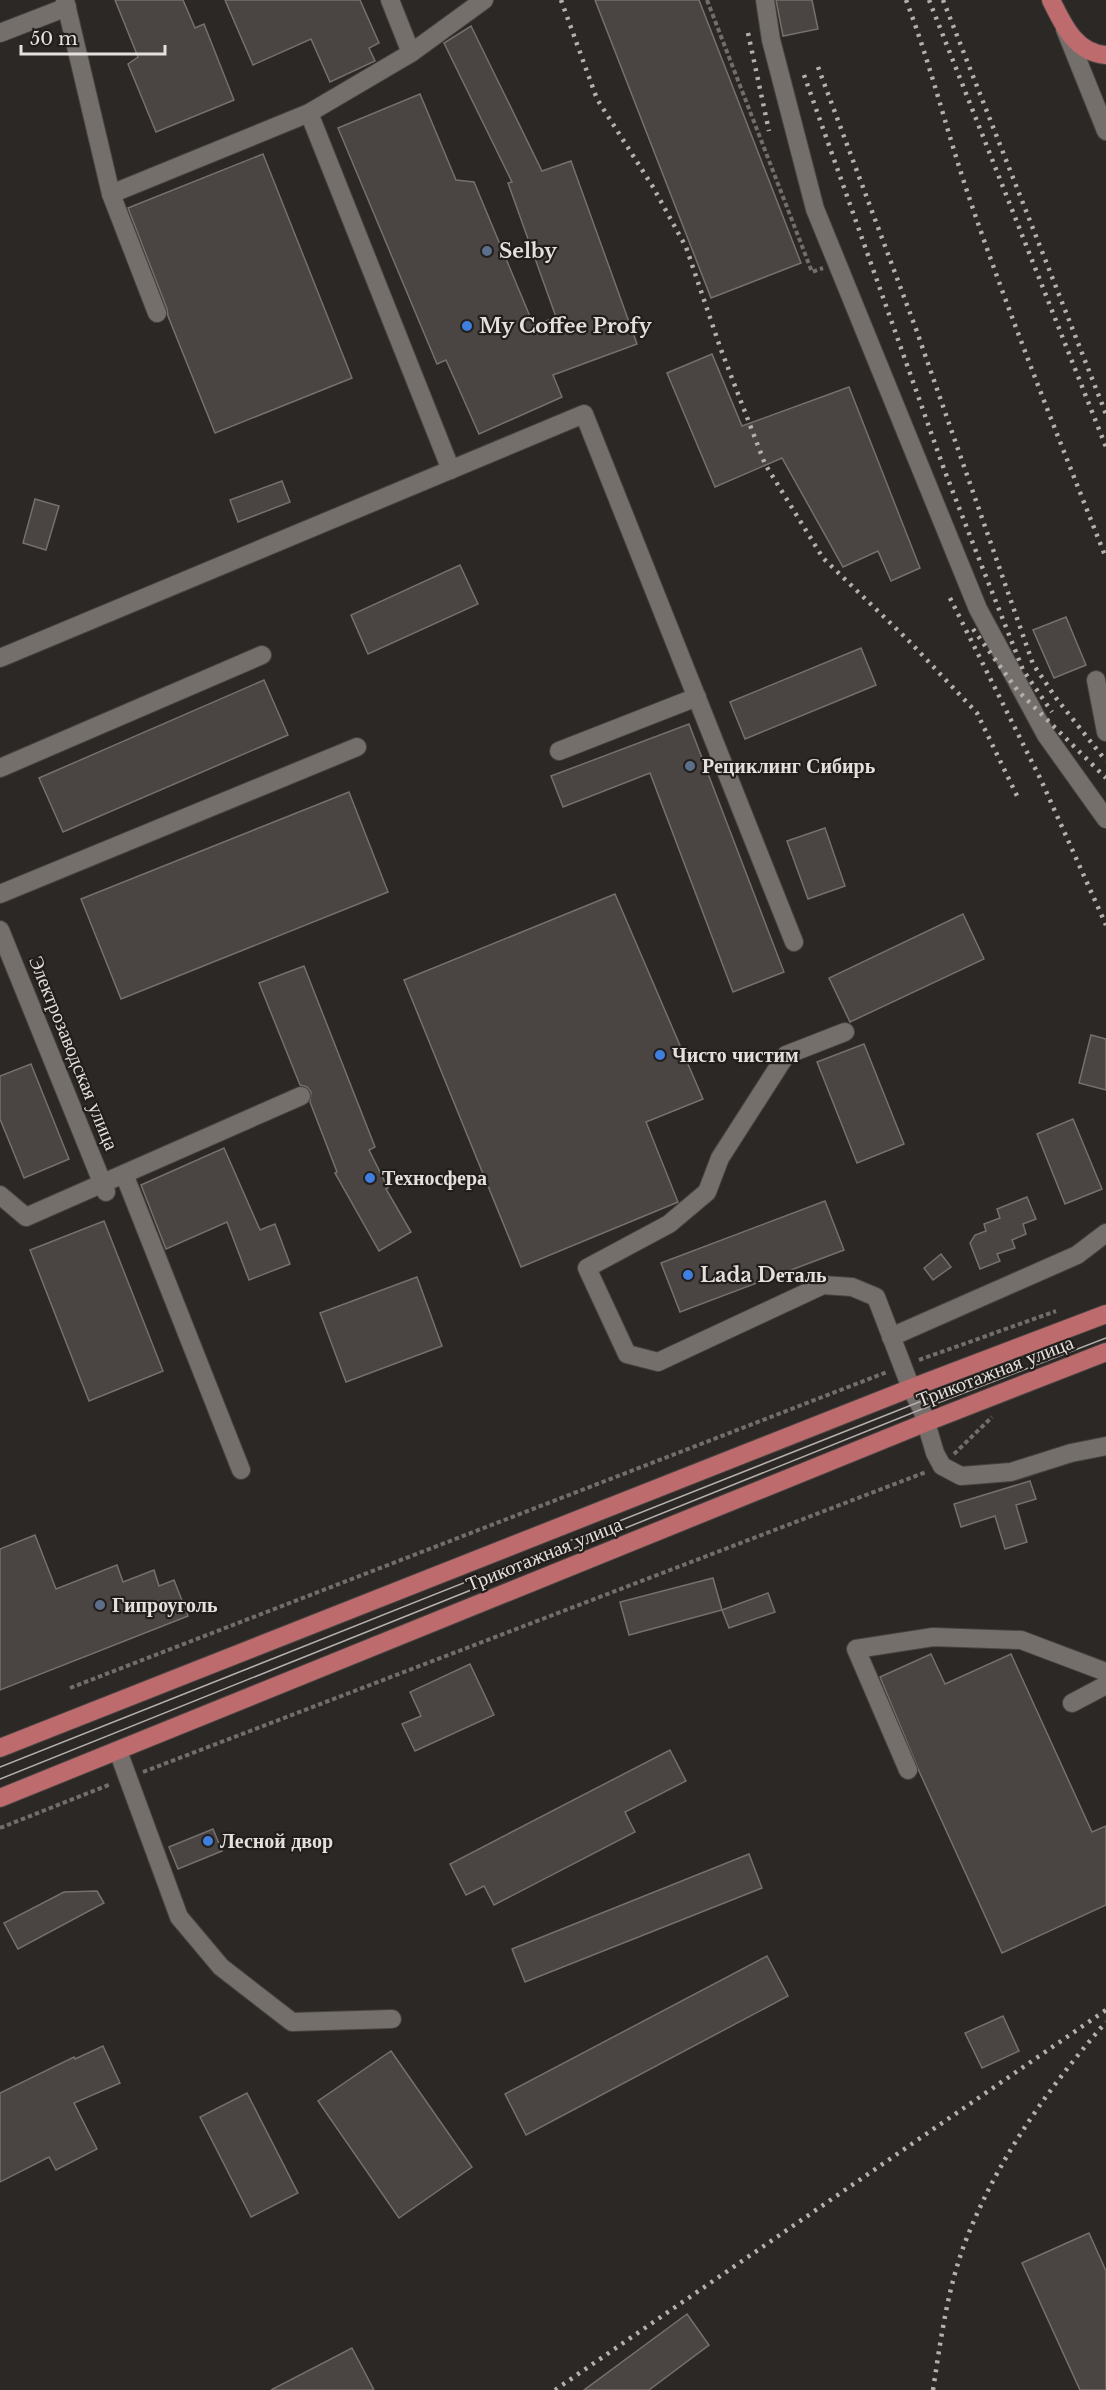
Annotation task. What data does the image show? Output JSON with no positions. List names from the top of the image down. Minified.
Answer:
{"streets":{"main road":["Трикотажная улица"],"street":["Электрозаводская улица"]},"places":["Selby","My Coffee Profy","Рециклинг Сибирь","Чисто чистим","Техносфера","Lada Dеталь","Гипроуголь","Лесной двор"],"scale_bar":"50 m"}
